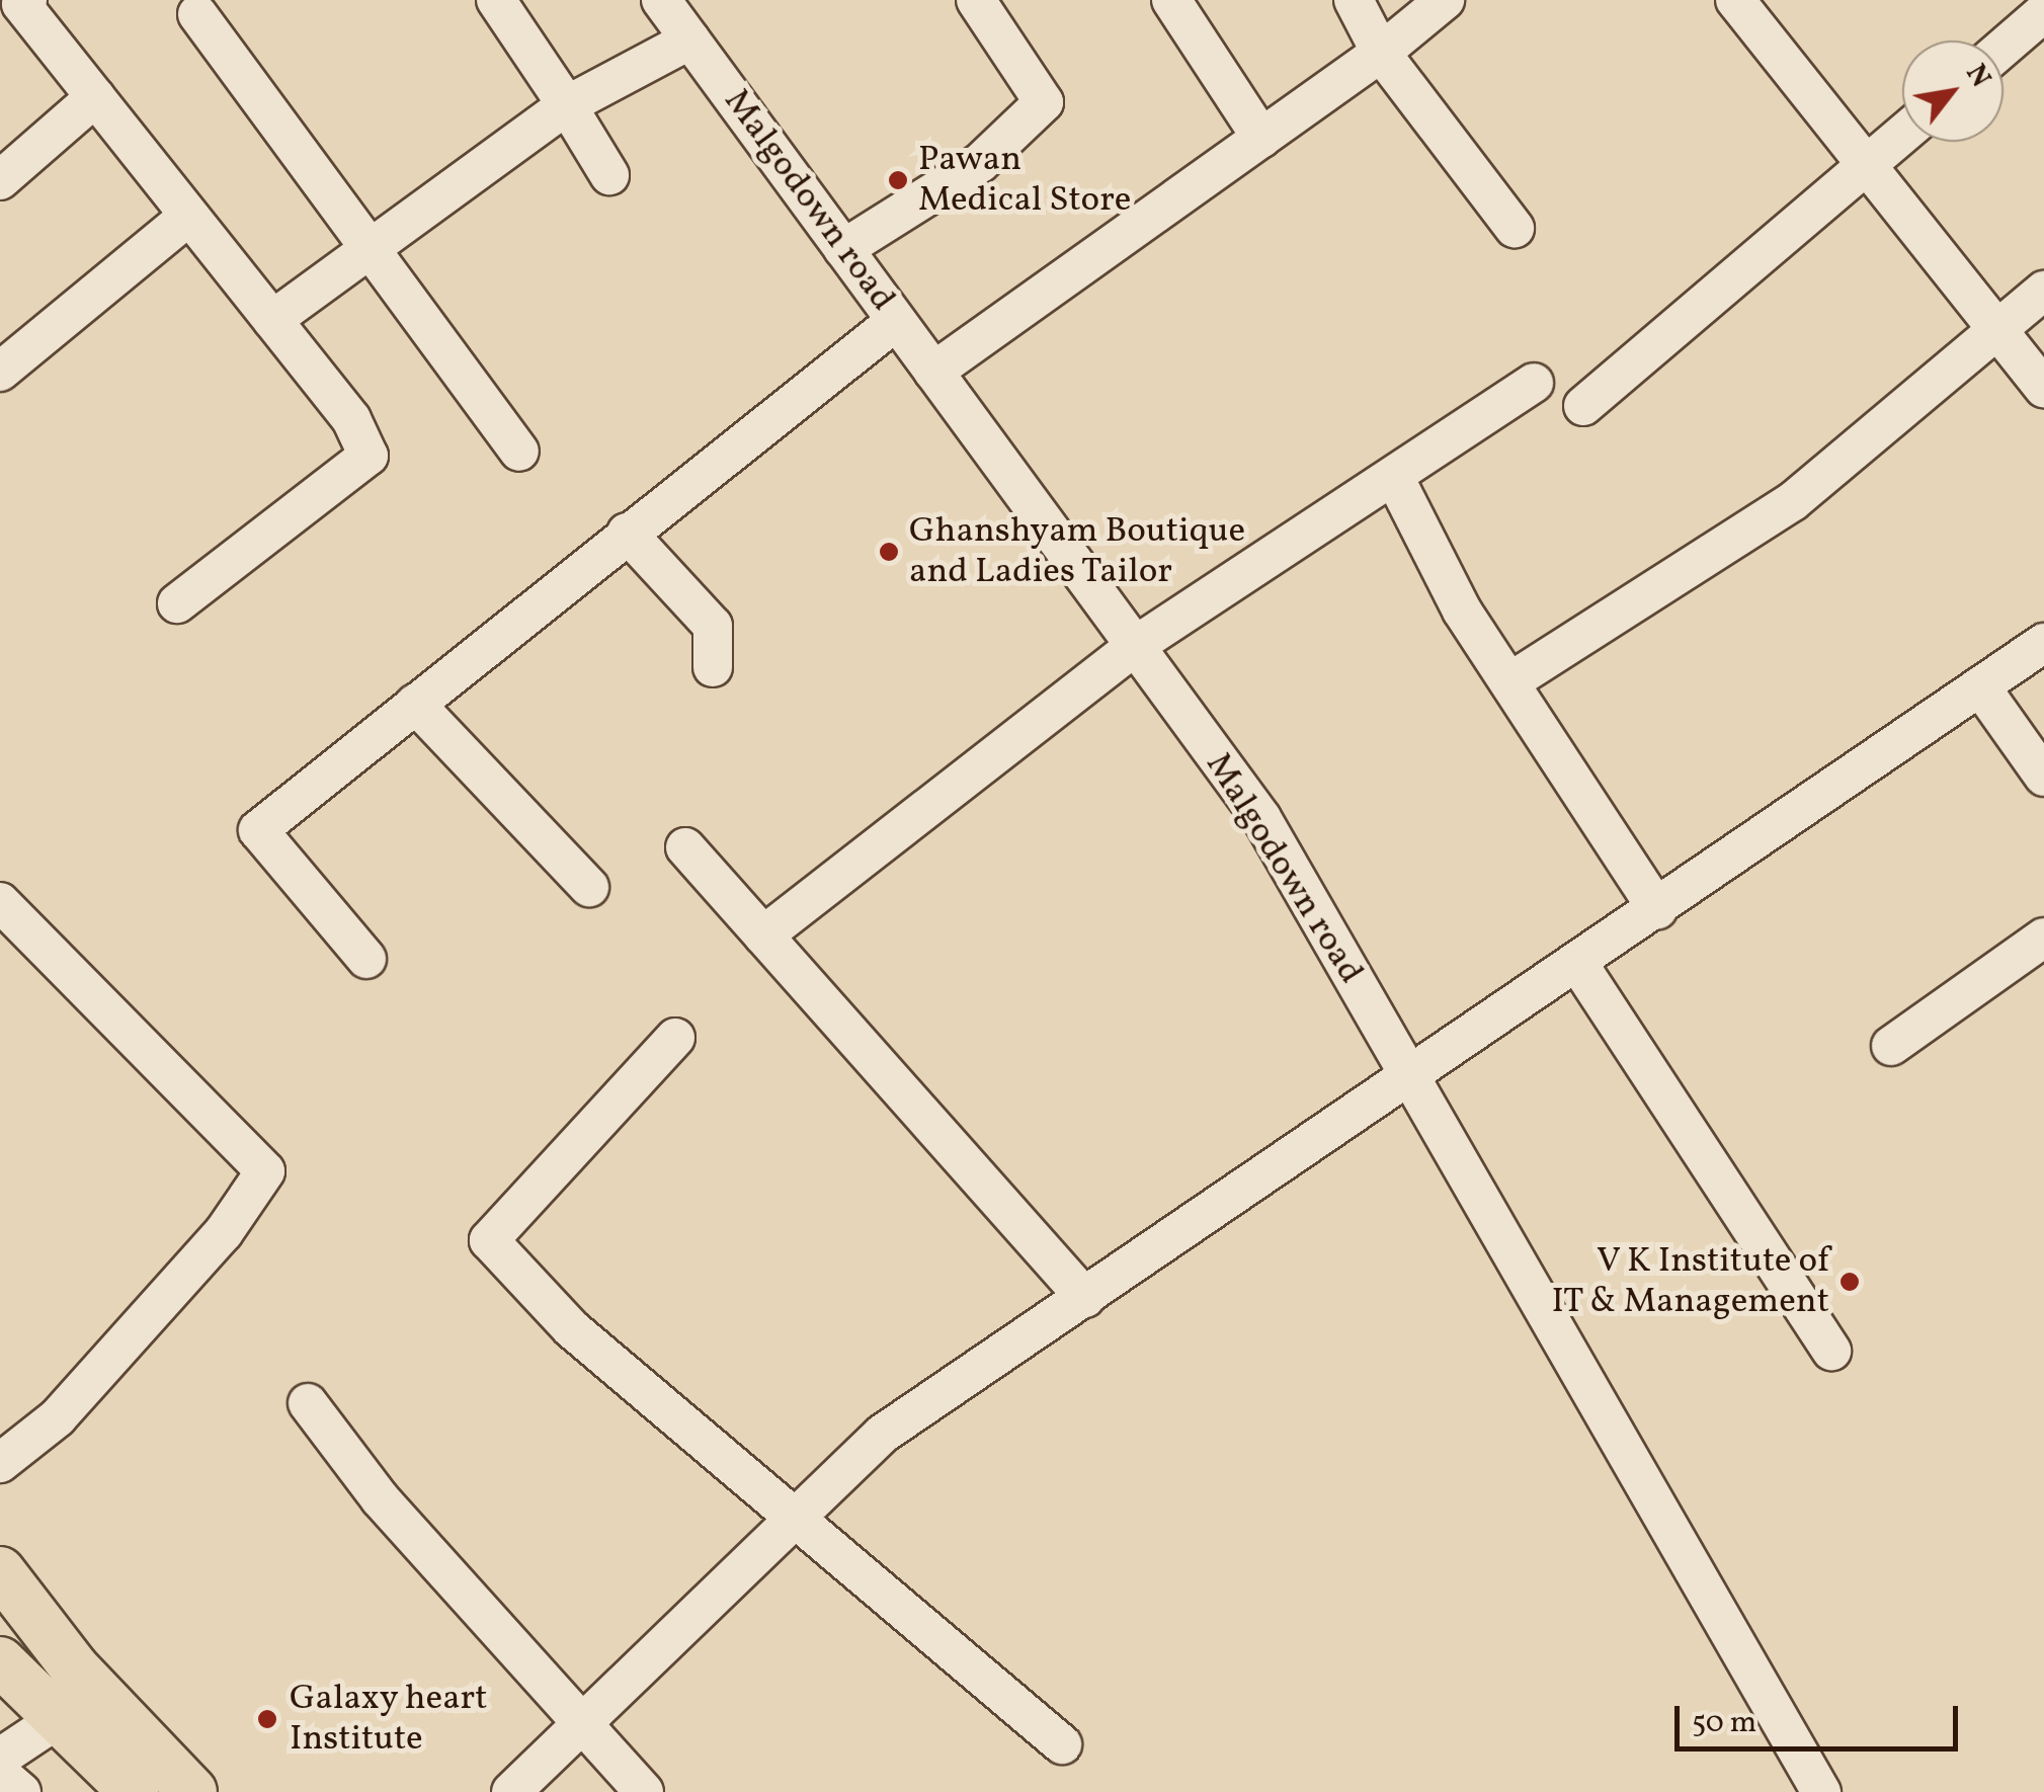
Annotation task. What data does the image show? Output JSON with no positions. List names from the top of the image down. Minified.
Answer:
{"streets":{"street":["Malgodown road"]},"places":["Pawan Medical Store","Ghanshyam Boutique and Ladies Tailor","V K Institute of IT & Management","Galaxy heart Institute"],"scale_bar":"50 m","north":"top right"}
